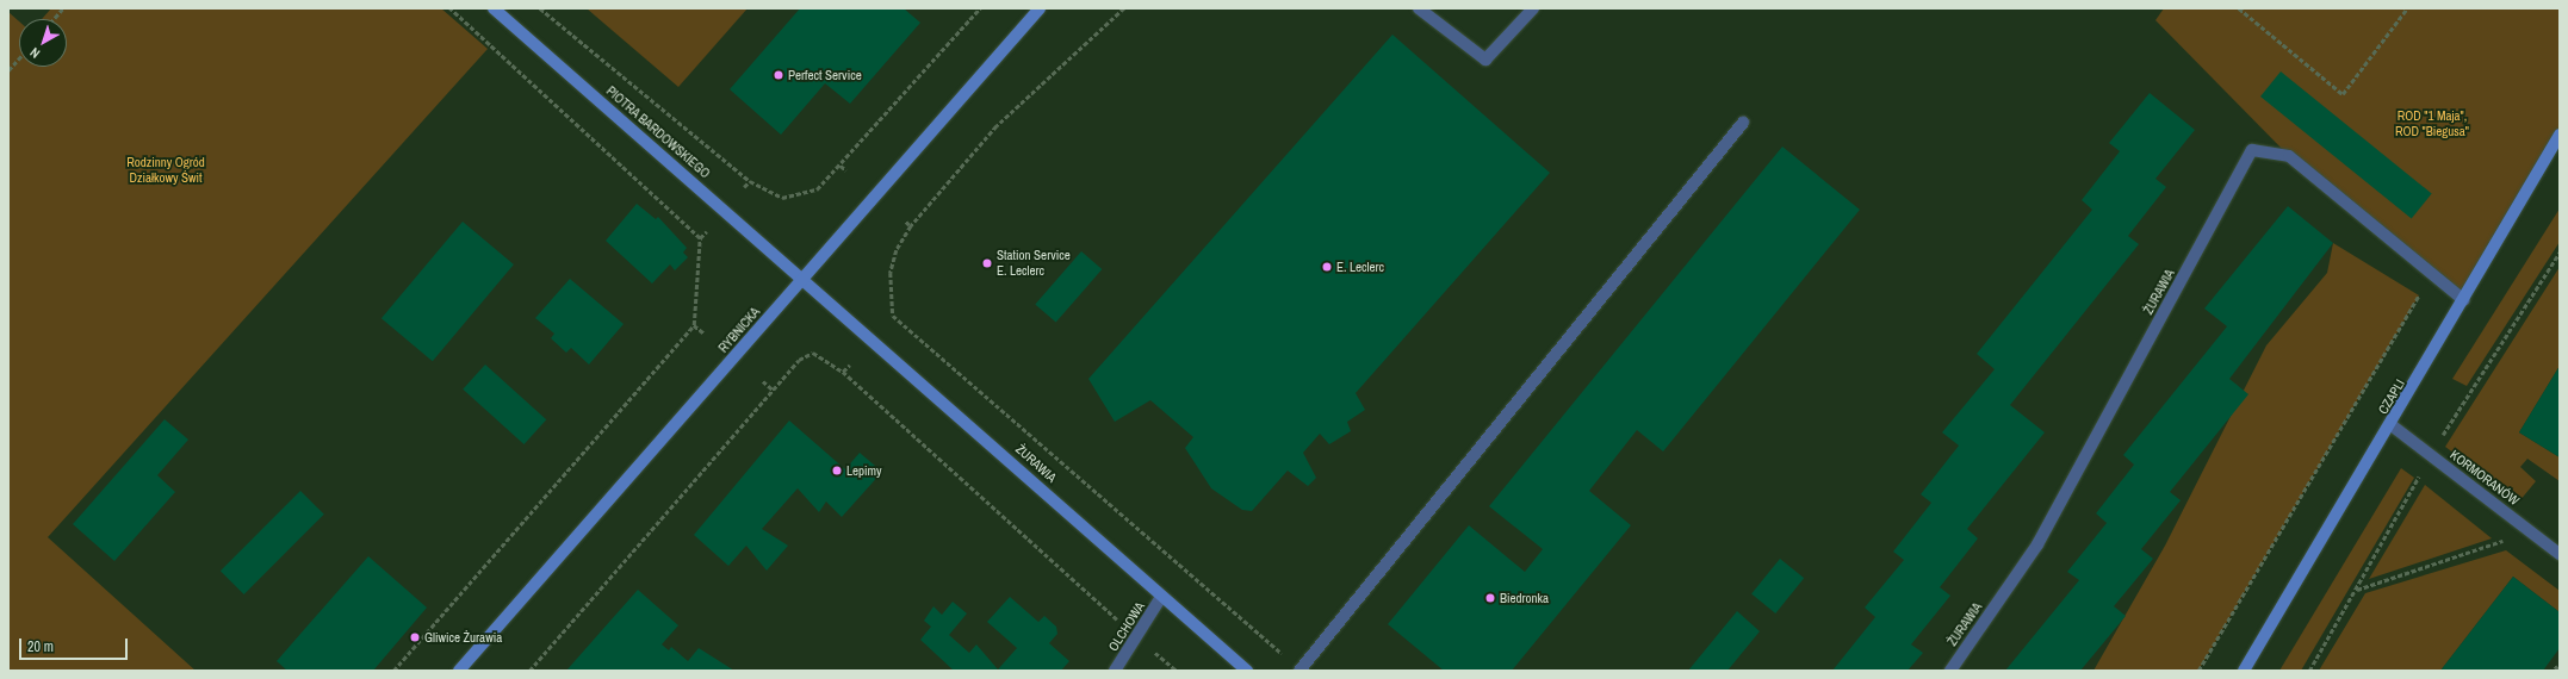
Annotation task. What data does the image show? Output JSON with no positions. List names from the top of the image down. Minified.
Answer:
{"streets":{"street":["PIOTRA BARDOWSKIEGO","ŻURAWIA","RYBNICKA","CZAPLI","KORMORANÓW","OLCHOWA"]},"crossings":[["PIOTRA BARDOWSKIEGO","ŻURAWIA"],["PIOTRA BARDOWSKIEGO","RYBNICKA"],["ŻURAWIA","RYBNICKA"],["ŻURAWIA","CZAPLI"],["ŻURAWIA","OLCHOWA"],["CZAPLI","KORMORANÓW"]],"parks":["ROD \"1 Maja\", ROD \"Biegusa\"","Rodzinny Ogród Działkowy Świt"],"places":["Perfect Service","Station Service E. Leclerc","E. Leclerc","Lepimy","Biedronka","Gliwice Żurawia"],"scale_bar":"20 m","north":"bottom left"}
